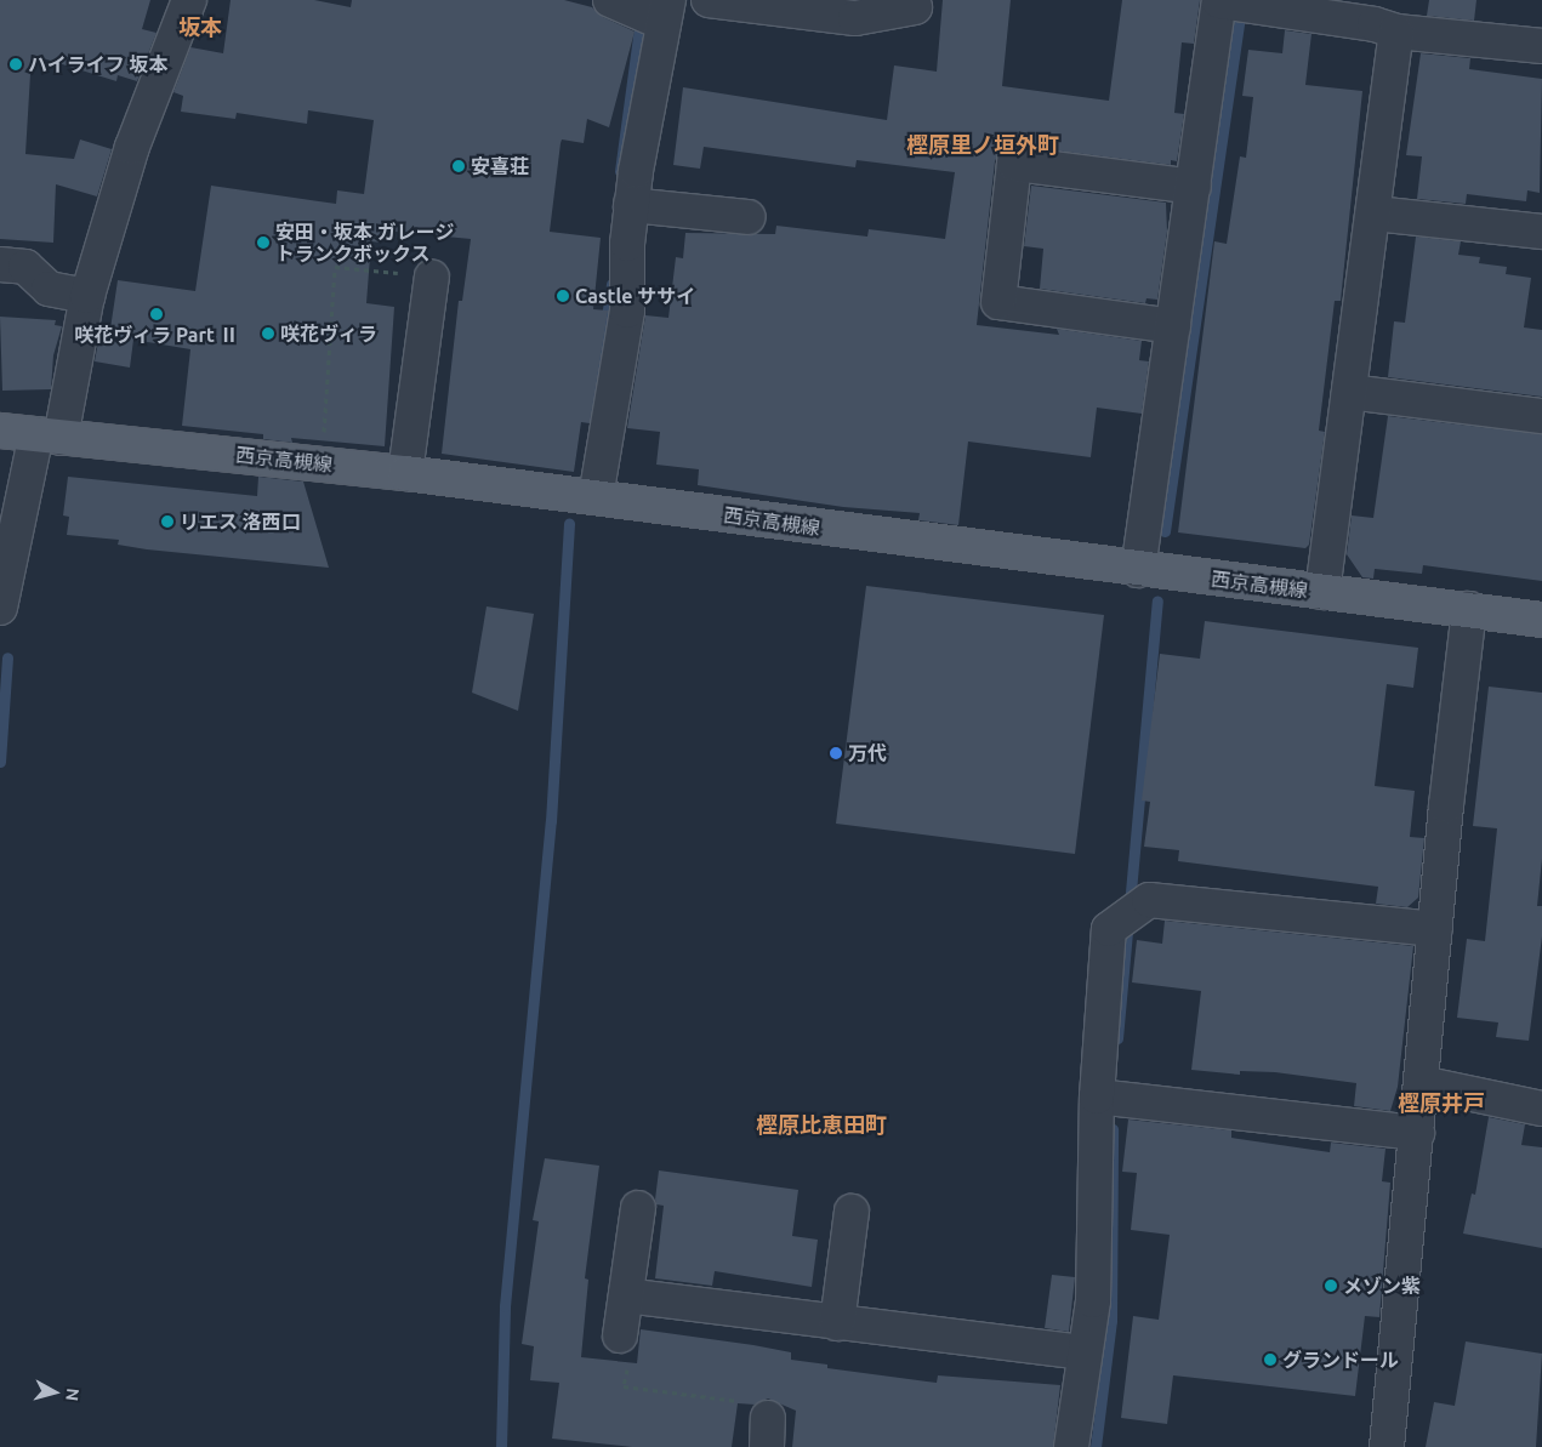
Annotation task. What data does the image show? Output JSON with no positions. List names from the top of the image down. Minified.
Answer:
{"streets":{"main road":["西京高槻線"]},"districts":["坂本","樫原里ノ垣外町","樫原井戸","樫原比恵田町"],"places":["ハイライフ 坂本","安喜荘","安田・坂本 ガレージ トランクボックス","Castle ササイ","咲花ヴィラ Part Ⅱ","咲花ヴィラ","リエス 洛西口","万代","メゾン紫","グランドール"],"north":"right"}
